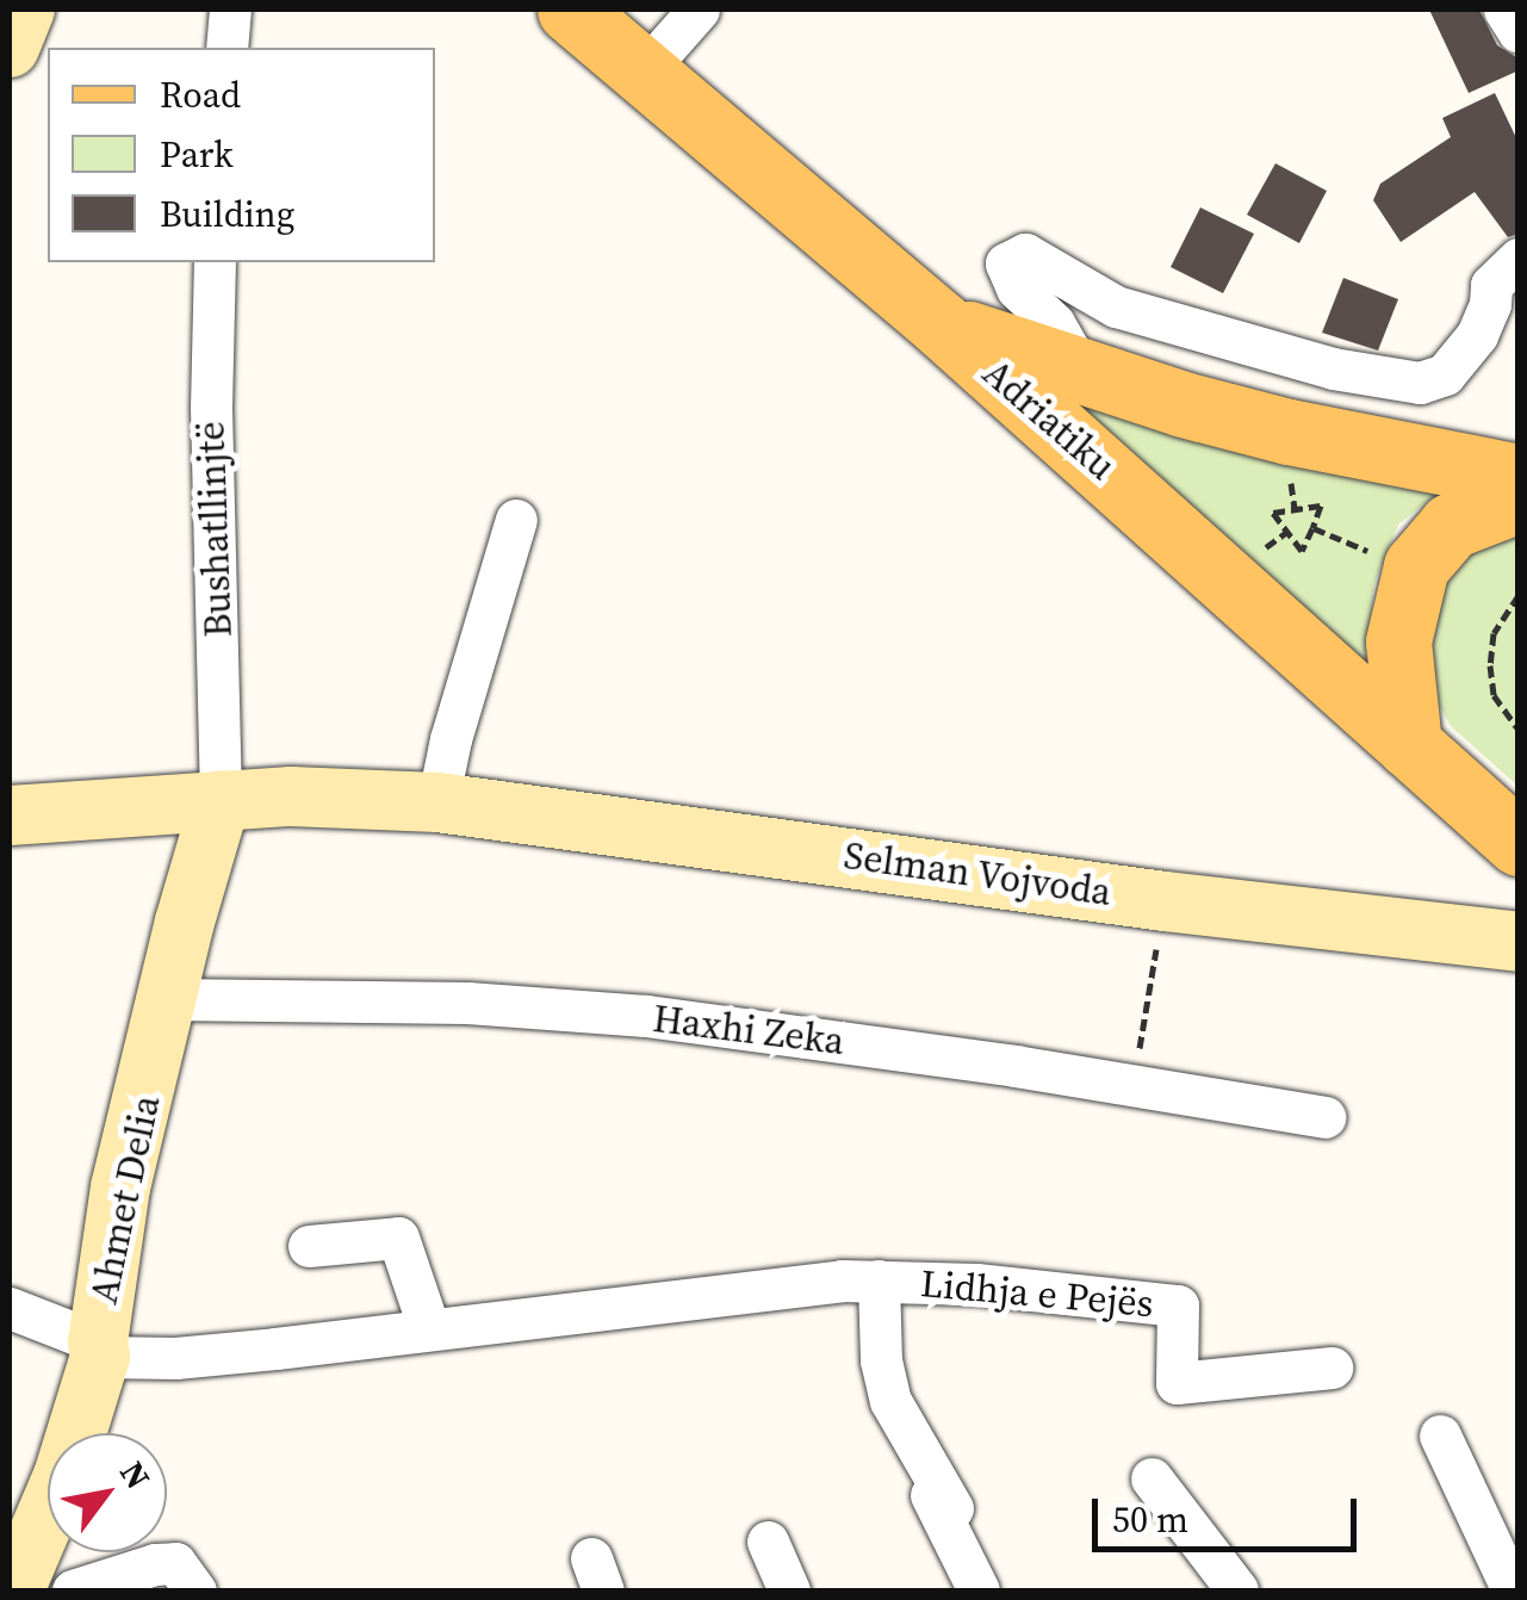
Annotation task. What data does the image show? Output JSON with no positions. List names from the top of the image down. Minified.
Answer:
{"streets":{"main road":["Adriatiku","Selman Vojvoda","Ahmet Delia"],"street":["Bushatllinjtë","Haxhi Zeka","Lidhja e Pejës"]},"crossings":[["Bushatllinjtë","Selman Vojvoda"],["Bushatllinjtë","Ahmet Delia"],["Selman Vojvoda","Ahmet Delia"],["Haxhi Zeka","Ahmet Delia"],["Ahmet Delia","Lidhja e Pejës"]],"legend":["Road","Park","Building"],"scale_bar":"50 m","north":"top right"}
